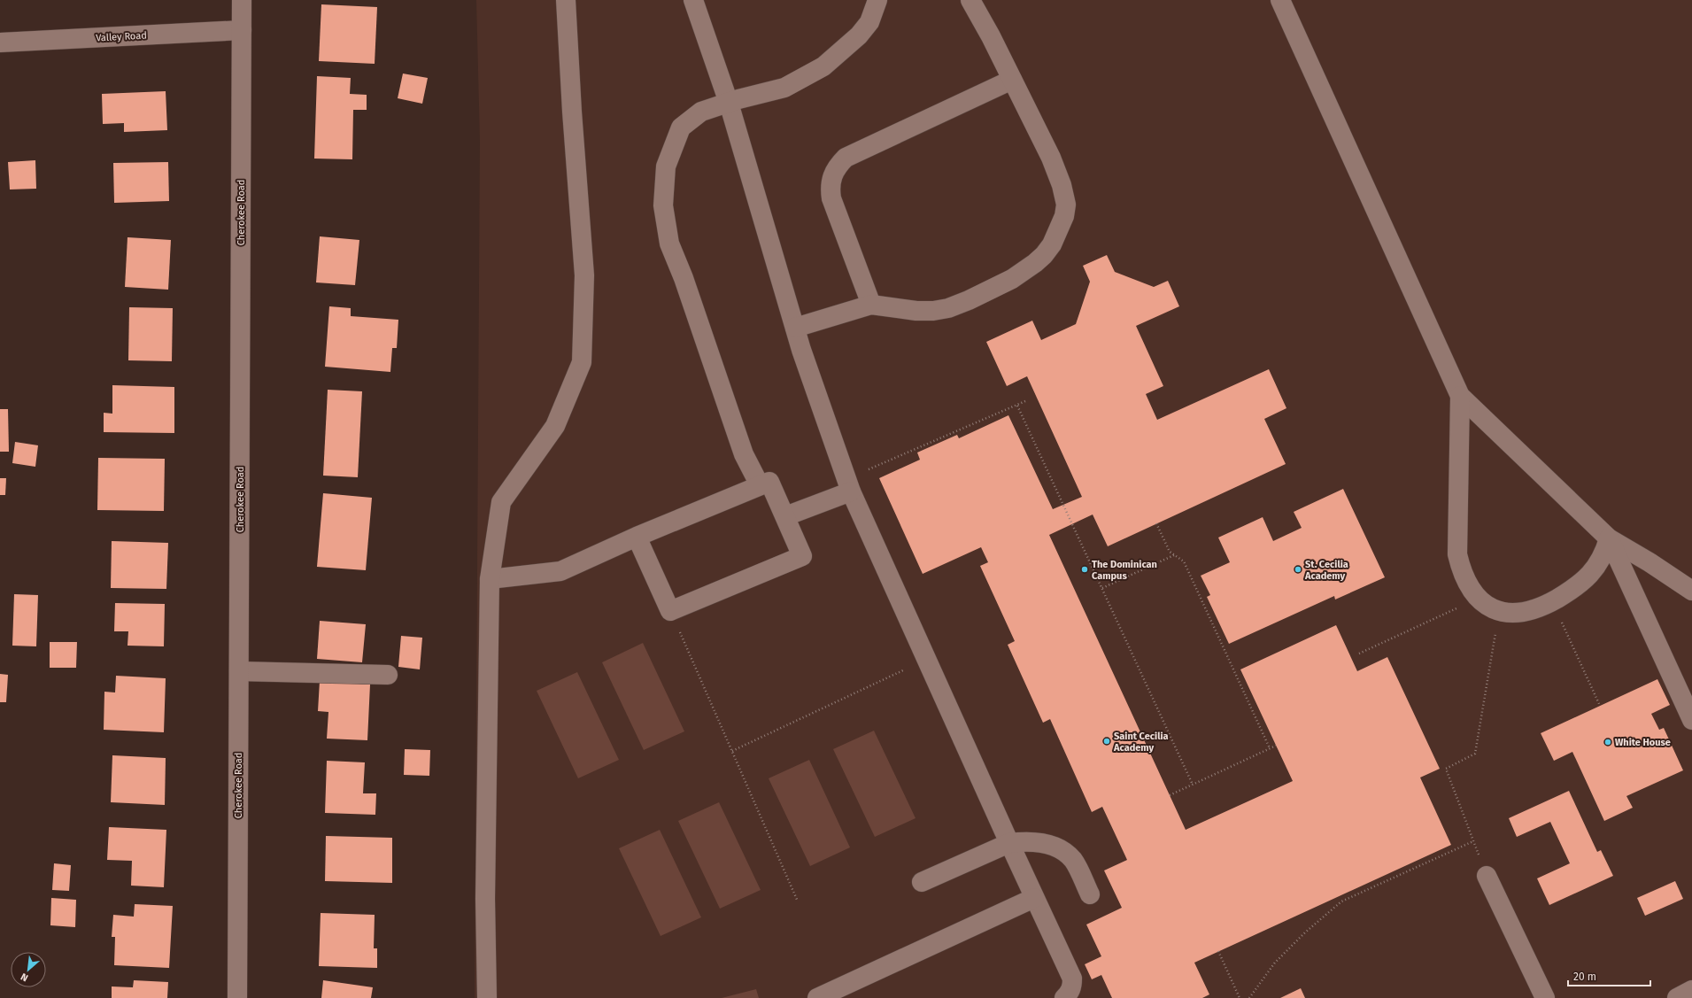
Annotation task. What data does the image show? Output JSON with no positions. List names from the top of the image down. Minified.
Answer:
{"streets":{"street":["Valley Road","Cherokee Road"]},"crossings":[["Valley Road","Cherokee Road"]],"places":["The Dominican Campus","St. Cecilia Academy","Saint Cecilia Academy","White House"],"scale_bar":"20 m","north":"bottom left"}
